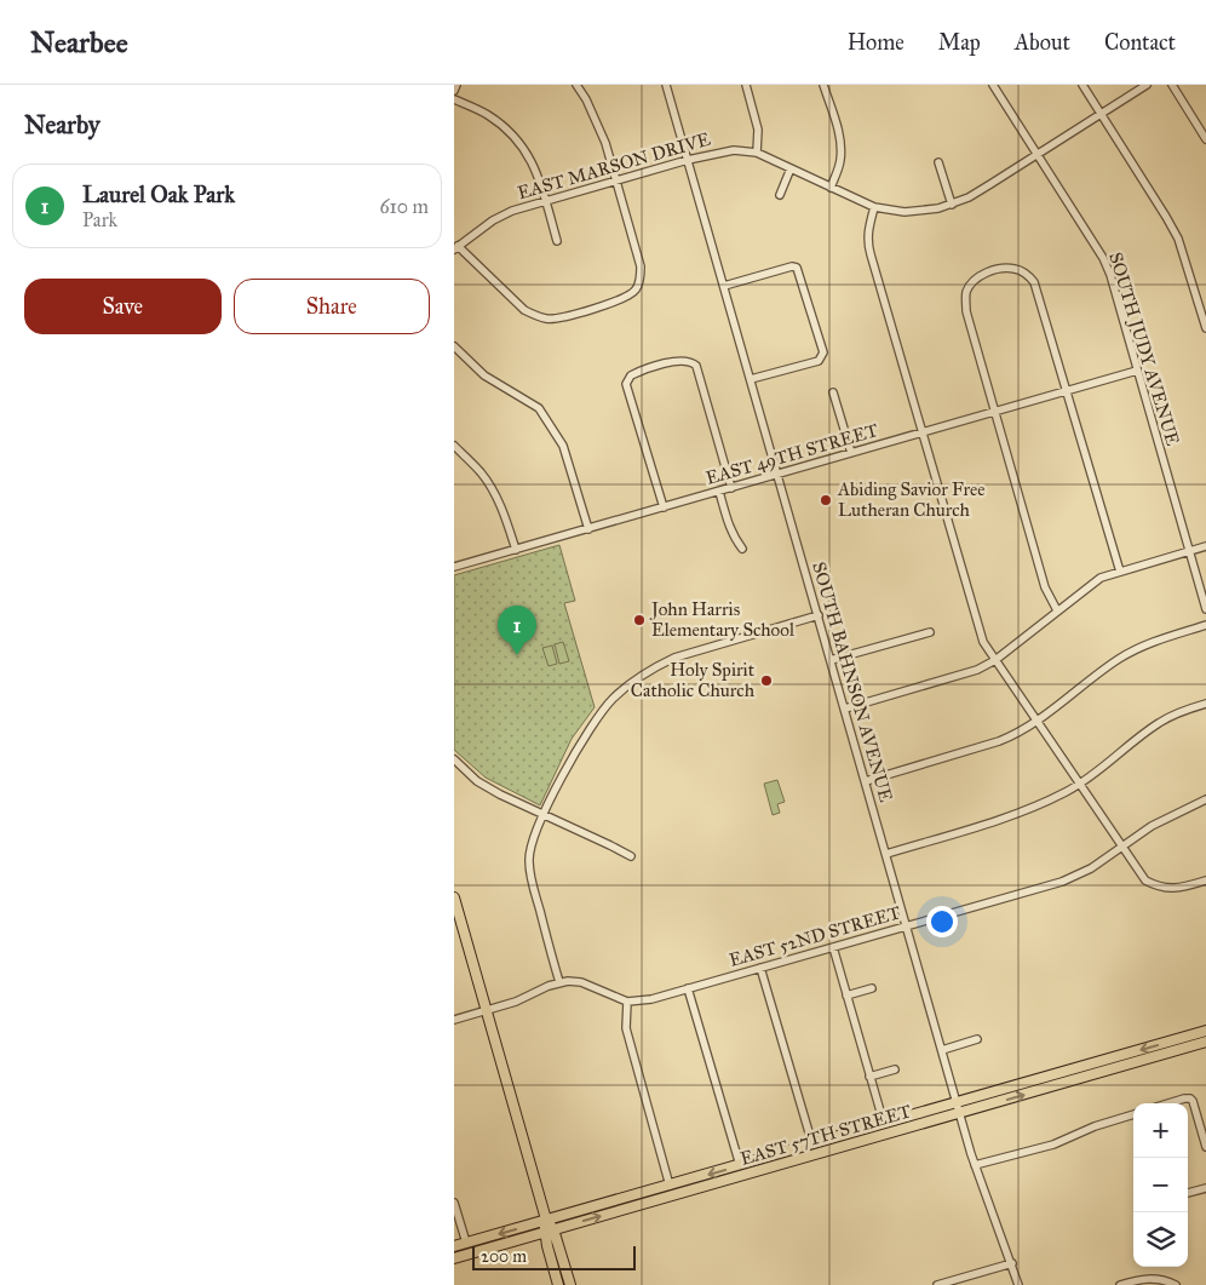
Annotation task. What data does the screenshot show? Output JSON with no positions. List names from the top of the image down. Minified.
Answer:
{"streets":{"main road":["EAST 57TH STREET"],"street":["EAST MARSON DRIVE","SOUTH JUDY AVENUE","EAST 49TH STREET","SOUTH BAHNSON AVENUE","EAST 52ND STREET"]},"crossings":[["EAST MARSON DRIVE","SOUTH JUDY AVENUE"],["EAST MARSON DRIVE","SOUTH BAHNSON AVENUE"],["SOUTH JUDY AVENUE","EAST 49TH STREET"],["EAST 49TH STREET","SOUTH BAHNSON AVENUE"],["SOUTH BAHNSON AVENUE","EAST 52ND STREET"],["SOUTH BAHNSON AVENUE","EAST 57TH STREET"]],"places":["Abiding Savior Free Lutheran Church","John Harris Elementary School","Holy Spirit Catholic Church"],"scale_bar":"200 m","page":{"header":"Nearbee","nav":["Home","Map","About","Contact"],"heading":"Nearby","list":[{"mark":"1","name":"Laurel Oak Park","note":"Park","value":"610 m"}],"buttons":["Save","Share"],"pins":"1","map_buttons":["+","−"],"scale":"200 m"}}
